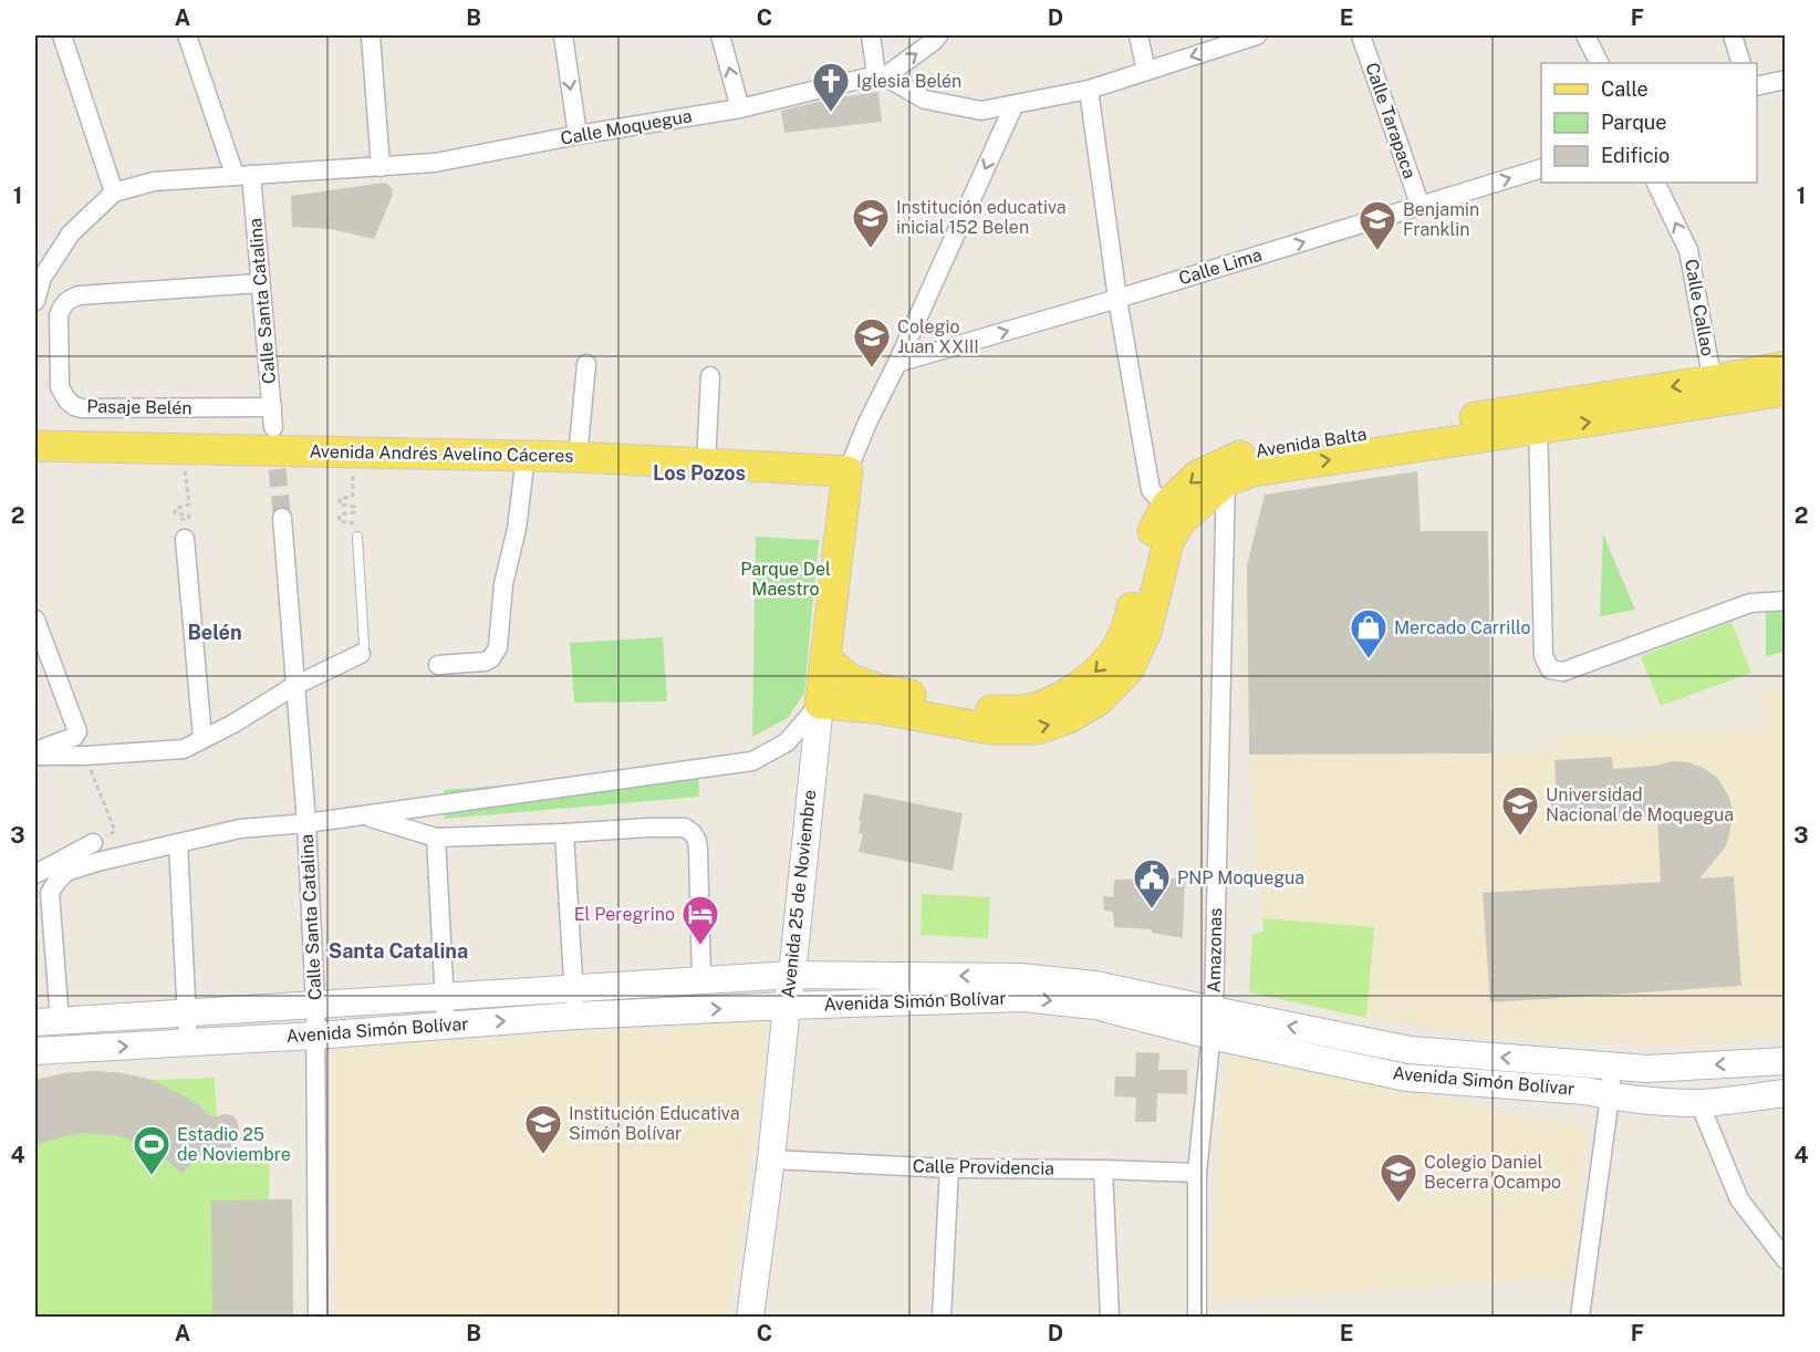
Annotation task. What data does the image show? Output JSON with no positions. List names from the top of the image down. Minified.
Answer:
{"streets":{"main road":["Avenida Balta","Avenida Andrés Avelino Cáceres","Avenida 25 de Noviembre","Avenida Simón Bolívar"],"street":["Calle Tarapaca","Calle Moquegua","Calle Lima","Calle Santa Catalina","Calle Callao","Pasaje Belén","Amazonas","Calle Providencia"]},"crossings":[["Calle Tarapaca","Calle Lima"],["Calle Moquegua","Calle Santa Catalina"],["Calle Santa Catalina","Pasaje Belén"],["Calle Santa Catalina","Avenida Simón Bolívar"],["Calle Callao","Avenida Balta"],["Avenida Balta","Avenida 25 de Noviembre"],["Avenida Balta","Amazonas"],["Avenida Andrés Avelino Cáceres","Avenida 25 de Noviembre"],["Avenida 25 de Noviembre","Avenida Simón Bolívar"],["Avenida 25 de Noviembre","Calle Providencia"],["Amazonas","Avenida Simón Bolívar"],["Amazonas","Calle Providencia"]],"one_way":["Calle Lima","Calle Callao"],"districts":["Los Pozos","Belén","Santa Catalina"],"parks":["Parque Del Maestro"],"places":{"church":["Iglesia Belén"],"school or university":["Institución educativa inicial 152 Belen","Benjamin Franklin","Colegio Juan XXIII","Universidad Nacional de Moquegua","Institución Educativa Simón Bolívar","Colegio Daniel Becerra Ocampo"],"shop":["Mercado Carrillo"],"public building":["PNP Moquegua"],"hotel":["El Peregrino"],"sports":["Estadio 25 de Noviembre"]},"legend":["Calle","Parque","Edificio"],"grid":{"columns":["A","B","C","D","E","F"],"rows":["1","2","3","4"]}}
